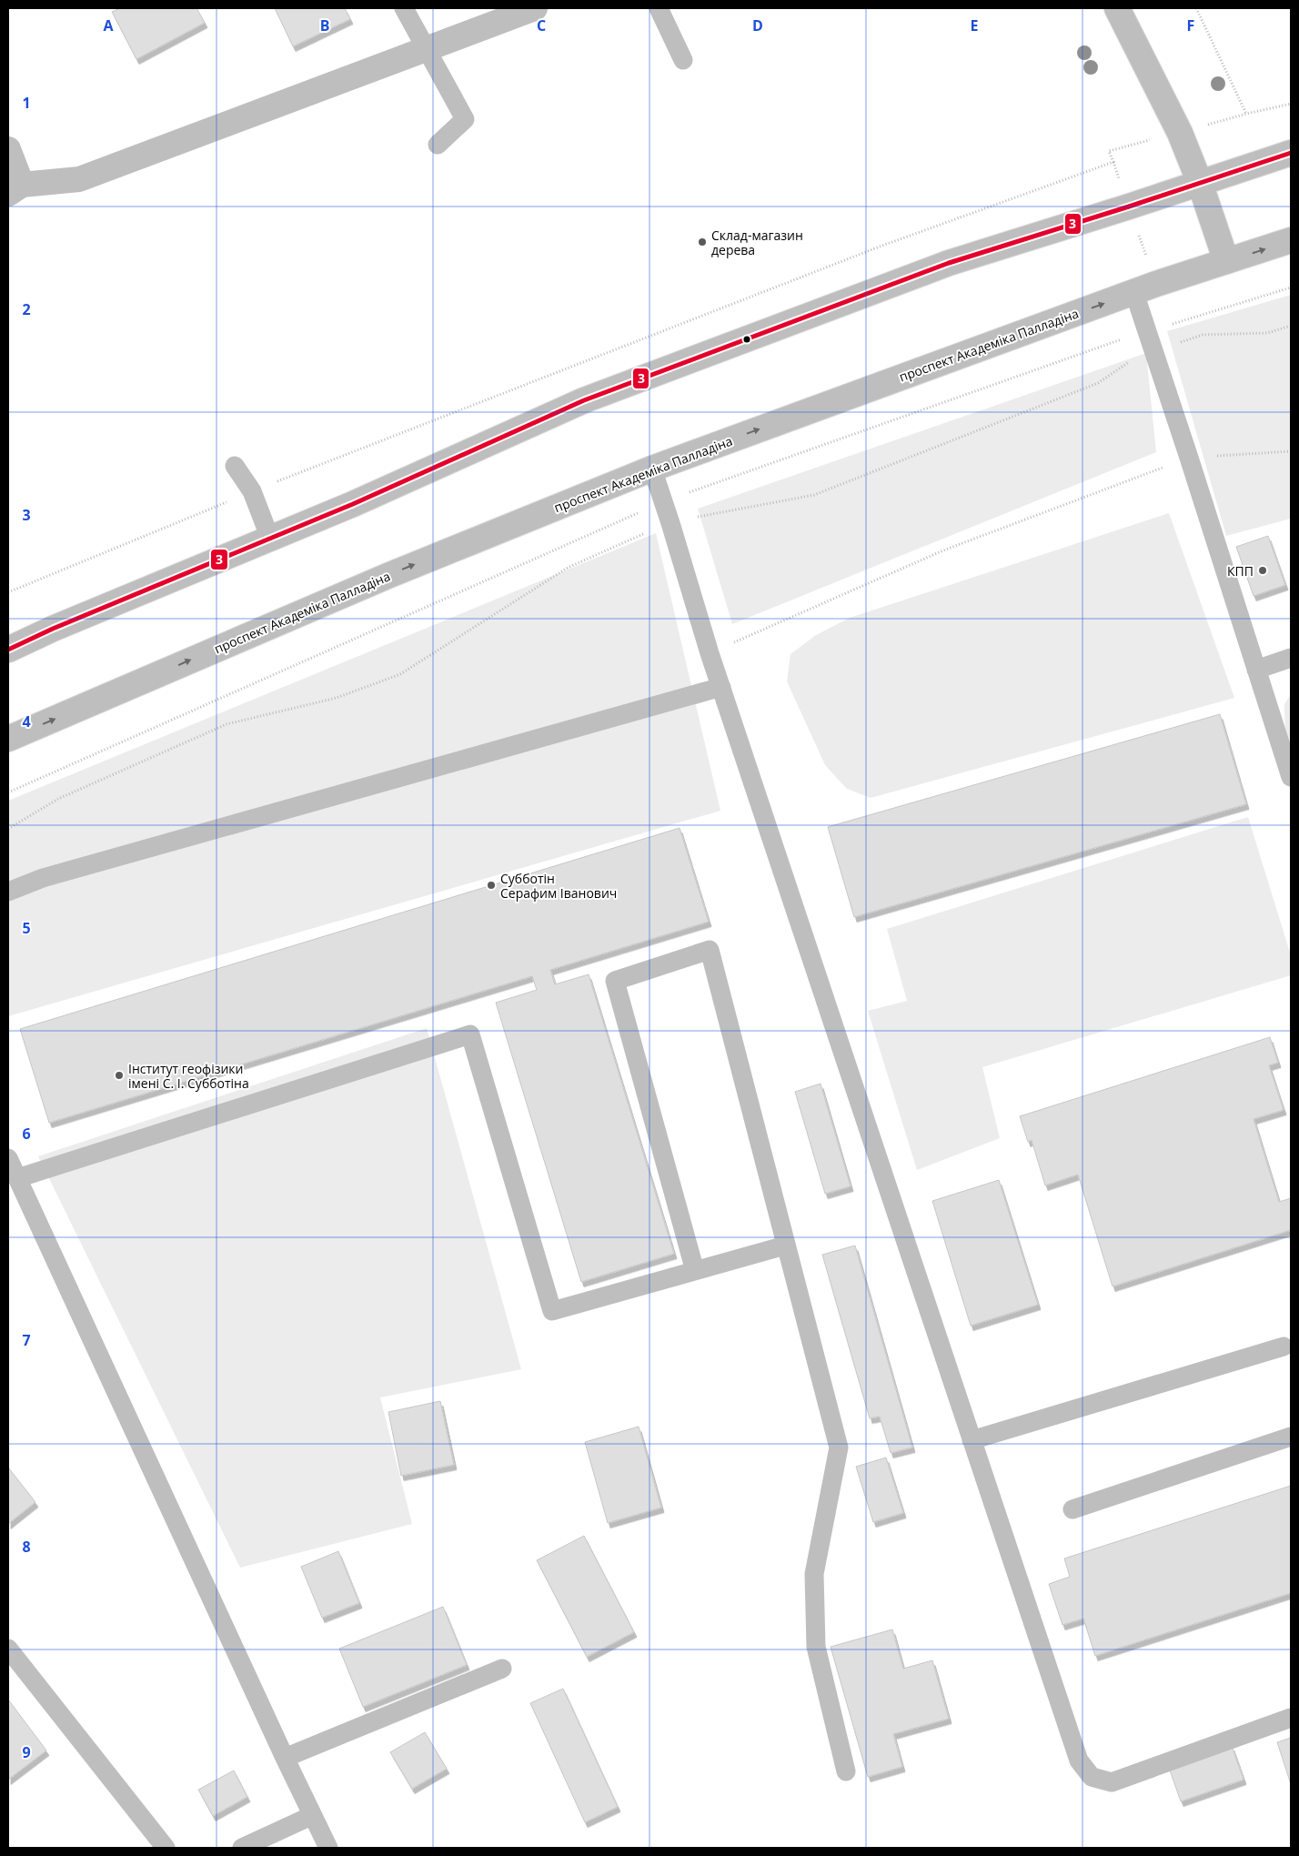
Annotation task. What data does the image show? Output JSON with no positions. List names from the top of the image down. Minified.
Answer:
{"streets":{"main road":["проспект Академіка Палладіна"]},"places":["Склад-магазин дерева","КПП","Субботін Серафим Іванович","Інститут геофізики імені С. І. Субботіна"],"lines":["transit line 3"],"grid":{"columns":["A","B","C","D","E","F"],"rows":["1","2","3","4","5","6","7","8","9"]}}
